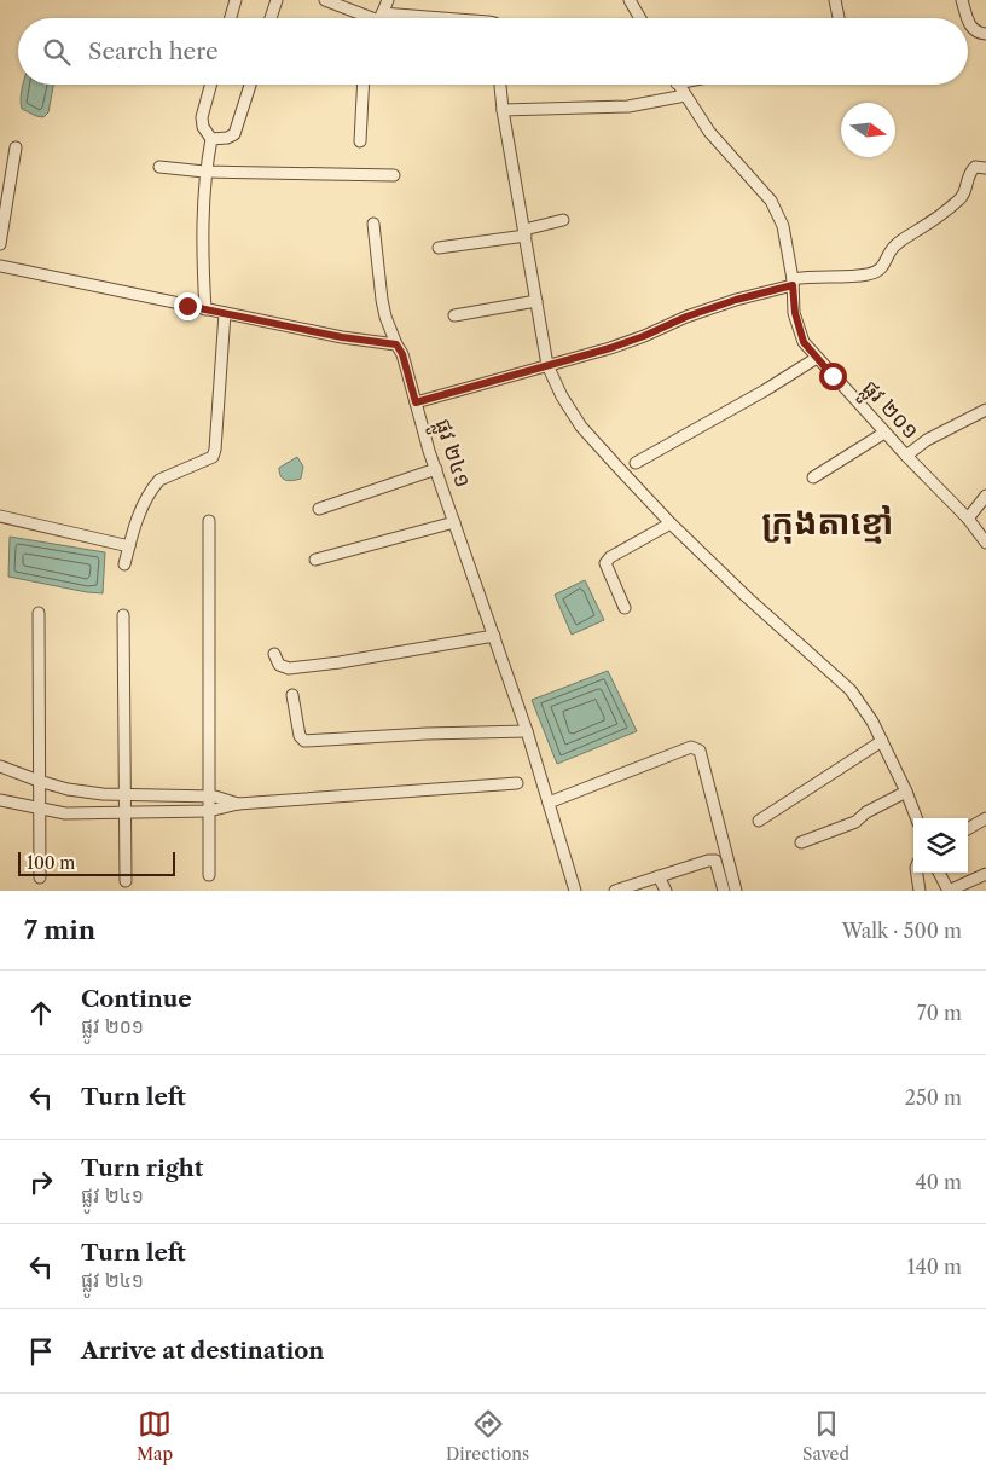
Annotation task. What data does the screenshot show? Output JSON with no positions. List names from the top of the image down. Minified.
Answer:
{"streets":{"street":["ផ្លូវ ២០១","ផ្លូវ ២៤១"]},"districts":["ក្រុងតាខ្មៅ"],"scale_bar":"100 m","north":"right","page":{"search":"Search here","scale":"100 m","heading":["7 min","Walk · 500 m"],"list":[["Continue","ផ្លូវ ២០១","70 m"],["Turn left","250 m"],["Turn right","ផ្លូវ ២៤១","40 m"],["Turn left","ផ្លូវ ២៤១","140 m"],"Arrive at destination"],"nav":["Map","Directions","Saved"]}}
